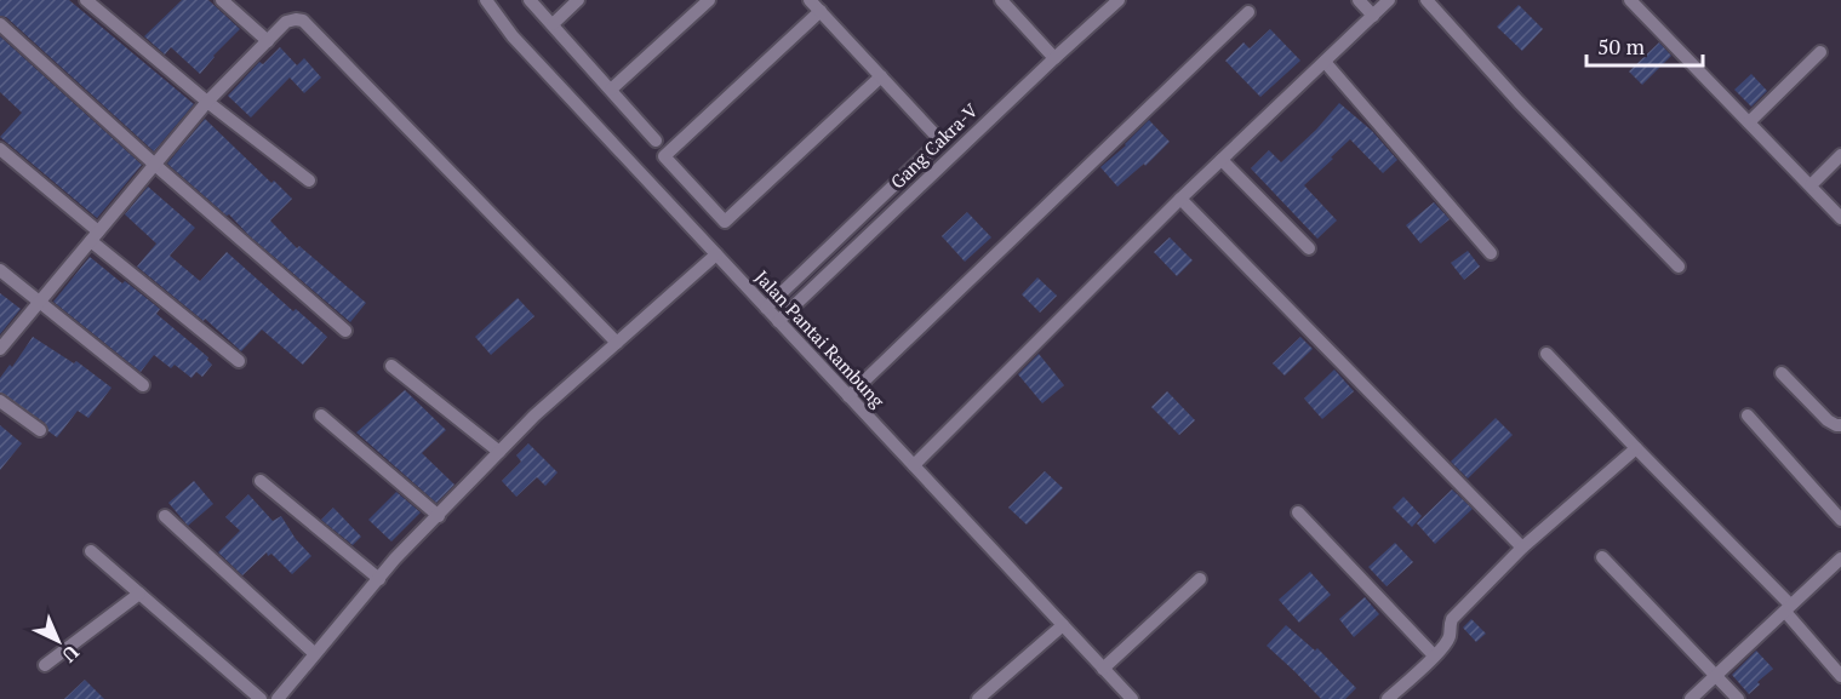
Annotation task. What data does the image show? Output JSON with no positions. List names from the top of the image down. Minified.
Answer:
{"streets":{"street":["Gang Cakra-V","Jalan Pantai Rambung"]},"crossings":[["Gang Cakra-V","Jalan Pantai Rambung"]],"scale_bar":"50 m","north":"bottom right"}
